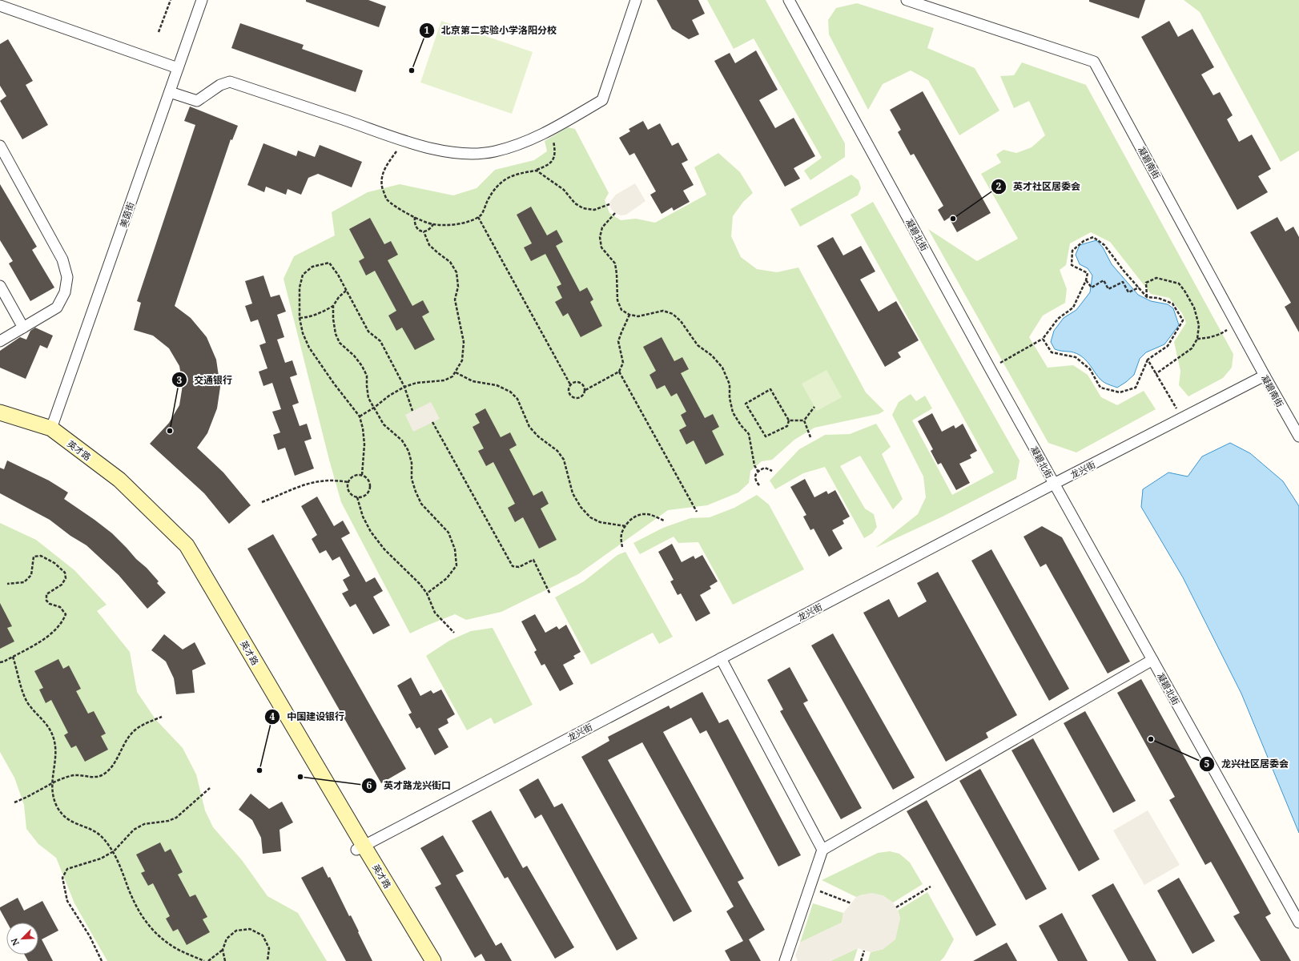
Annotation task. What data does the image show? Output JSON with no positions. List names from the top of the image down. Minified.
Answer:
{"streets":{"main road":["英才路"],"street":["凝碧南街","美茵街","凝碧北街","龙兴街"]},"crossings":[["凝碧南街","龙兴街"],["美茵街","英才路"],["凝碧北街","龙兴街"],["英才路","龙兴街"]],"places":["北京第二实验小学洛阳分校","英才社区居委会","交通银行","龙兴社区居委会","中国建设银行","英才路龙兴街口"],"north":"bottom left"}
